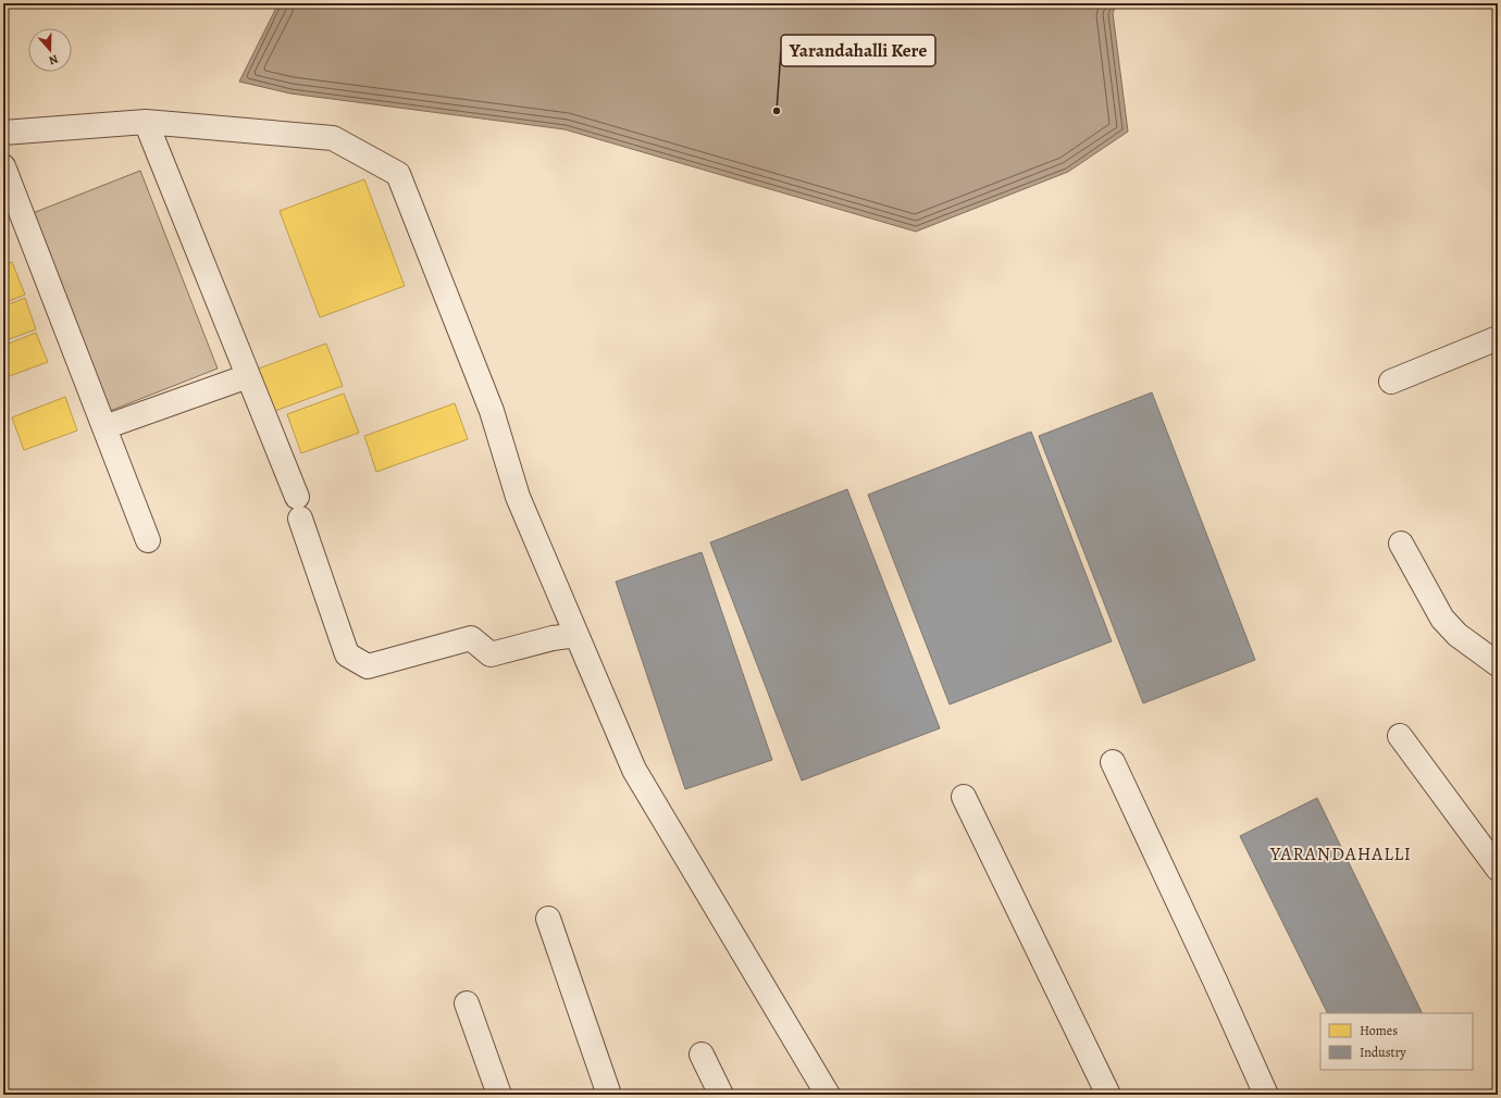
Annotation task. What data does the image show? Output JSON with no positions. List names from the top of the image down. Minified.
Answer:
{"districts":["YARANDAHALLI"],"places":["Yarandahalli Kere"],"legend":["Homes","Industry"],"north":"bottom"}
